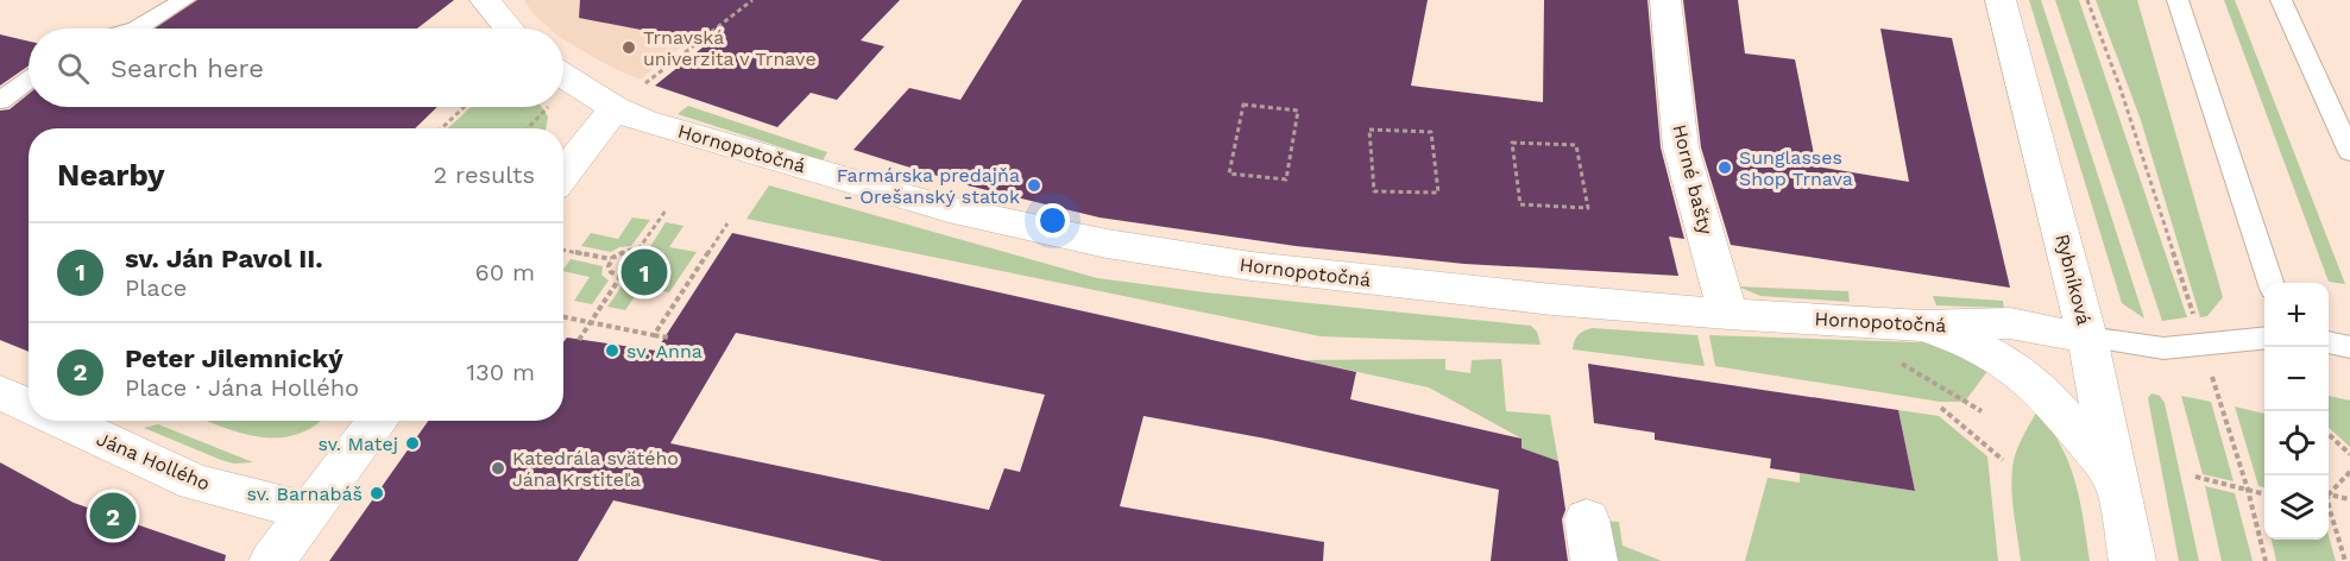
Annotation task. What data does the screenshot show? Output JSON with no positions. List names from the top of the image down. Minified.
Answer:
{"streets":{"street":["Hornopotočná","Horné bašty","Rybníková","Jána Hollého"]},"crossings":[["Hornopotočná","Horné bašty"],["Hornopotočná","Rybníková"]],"places":["Trnavská univerzita v Trnave","Sunglasses Shop Trnava","Farmárska predajňa - Orešanský statok","sv. Anna","sv. Matej","Katedrála svätého Jána Krstiteľa","sv. Barnabáš"],"page":{"search":"Search here","heading":["Nearby","2 results"],"list":[{"mark":"1","name":"sv. Ján Pavol II.","note":"Place","value":"60 m"},{"mark":"2","name":"Peter Jilemnický","note":"Place · Jána Hollého","value":"130 m"}],"pins":["1","2"],"map_buttons":["+","−"]}}
